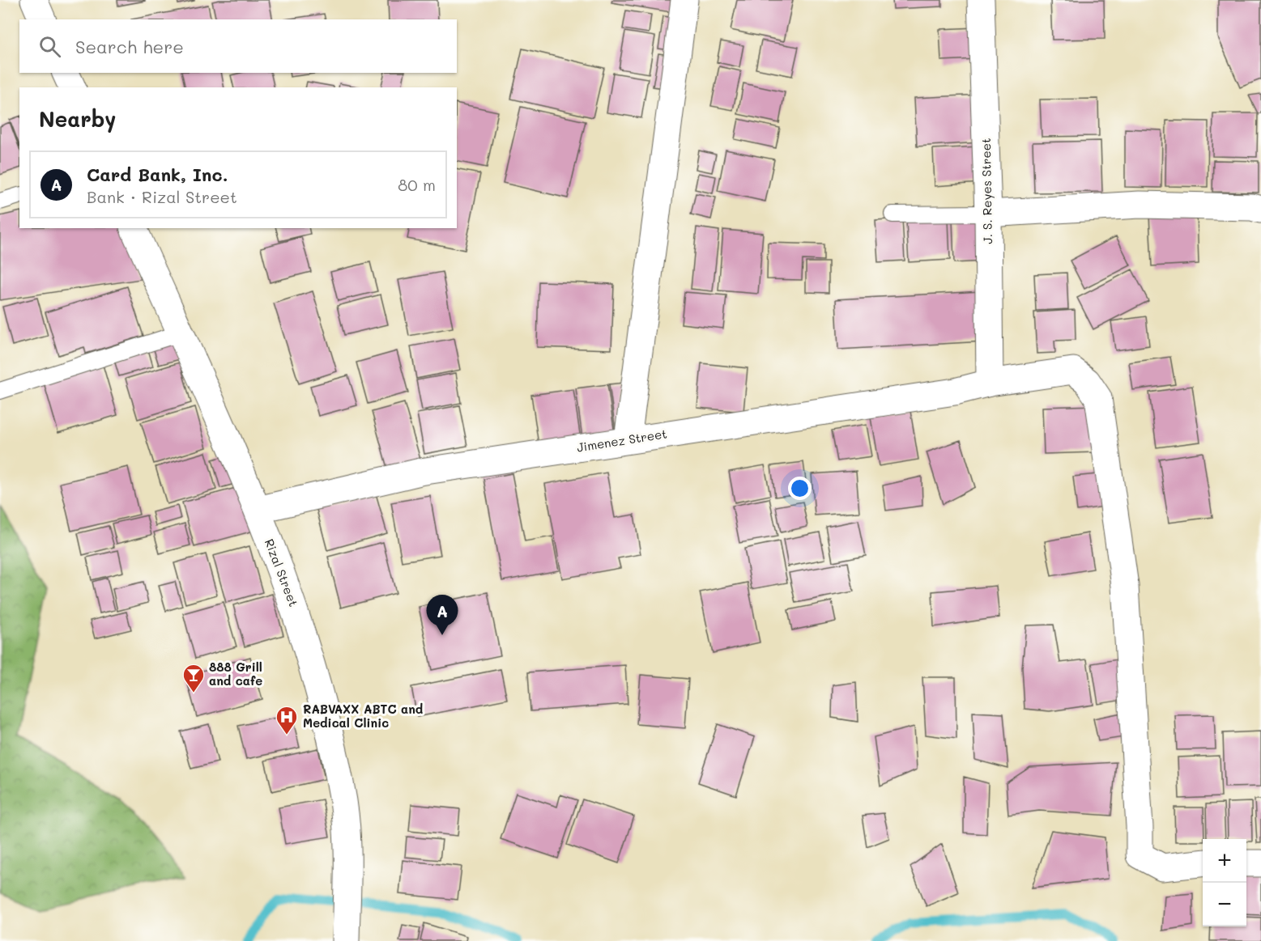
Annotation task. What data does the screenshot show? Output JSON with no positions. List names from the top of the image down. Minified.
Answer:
{"streets":{"street":["J. S. Reyes Street","Jimenez Street","Rizal Street"]},"crossings":[["J. S. Reyes Street","Jimenez Street"],["Jimenez Street","Rizal Street"]],"places":{"bar":["888 Grill and cafe"],"hospital":["RABVAXX ABTC and Medical Clinic"]},"page":{"search":"Search here","heading":"Nearby","list":[{"mark":"A","name":"Card Bank, Inc.","note":"Bank · Rizal Street","value":"80 m"}],"pins":"A","map_buttons":["+","−"]}}
